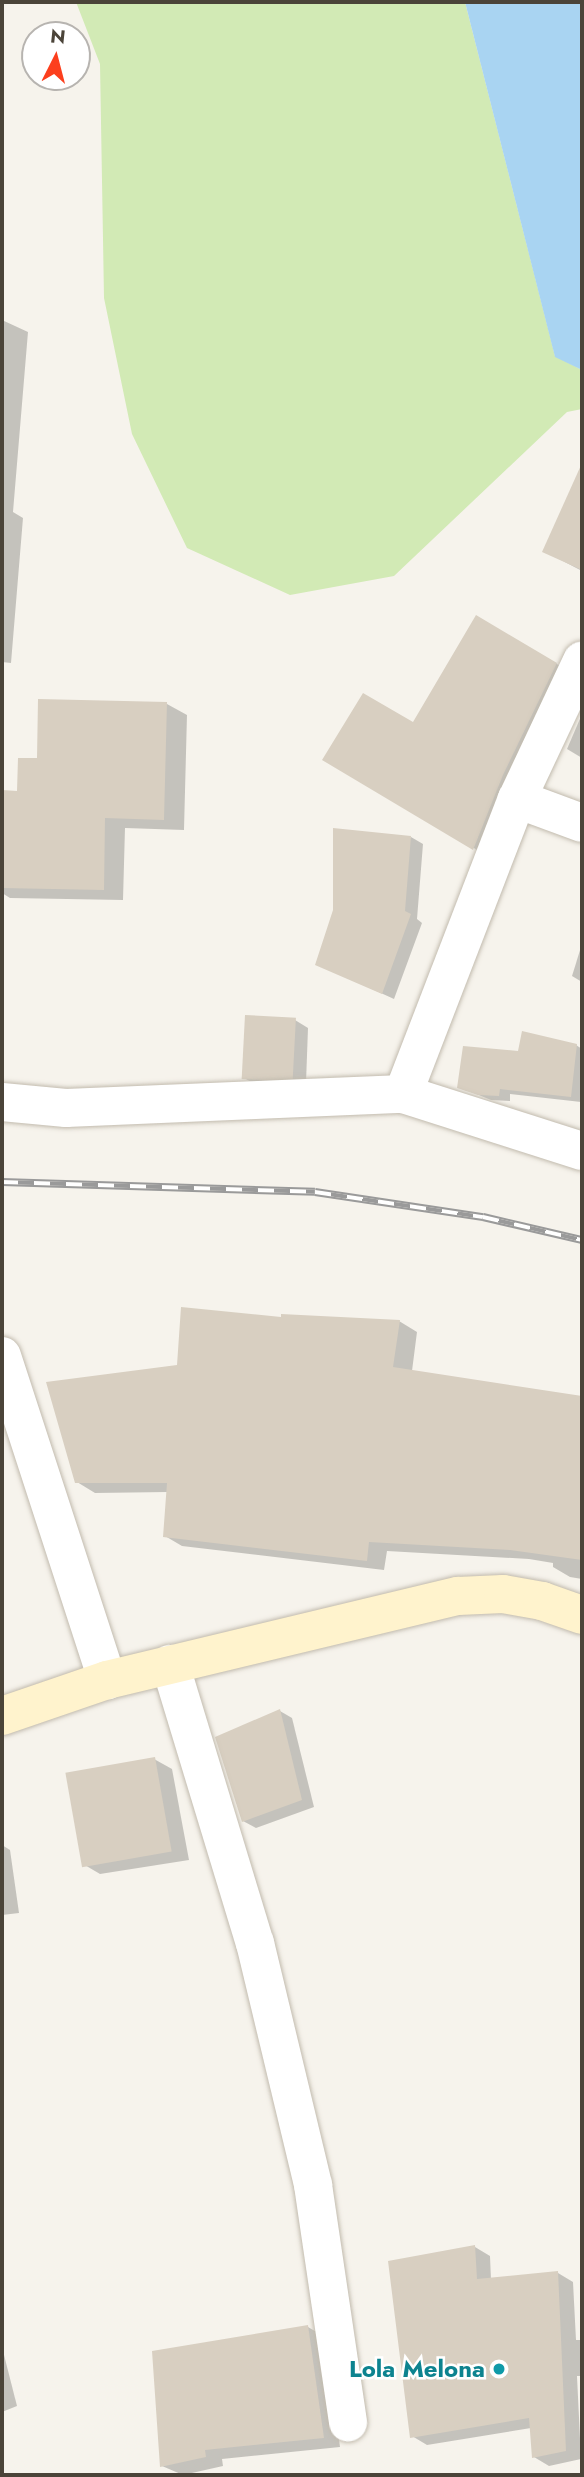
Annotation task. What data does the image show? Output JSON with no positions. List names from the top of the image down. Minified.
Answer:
{"places":["Lola Melona"],"north":"top"}
